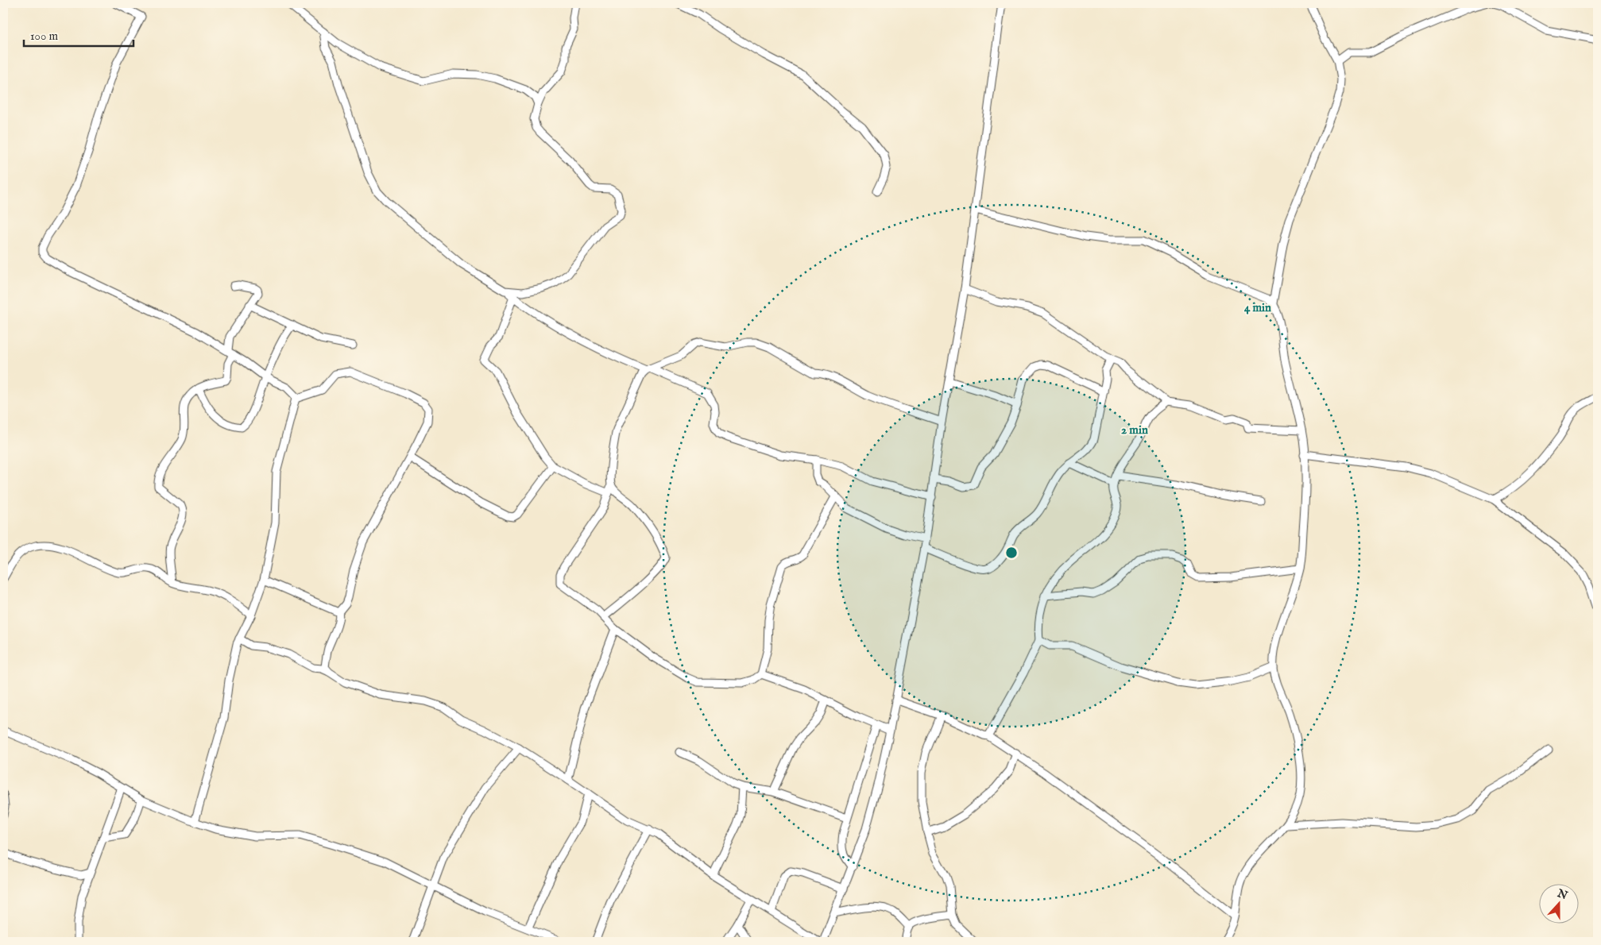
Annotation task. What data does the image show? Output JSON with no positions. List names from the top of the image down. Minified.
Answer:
{"scale_bar":"100 m","north":"top","rings":["4 min","2 min"]}
